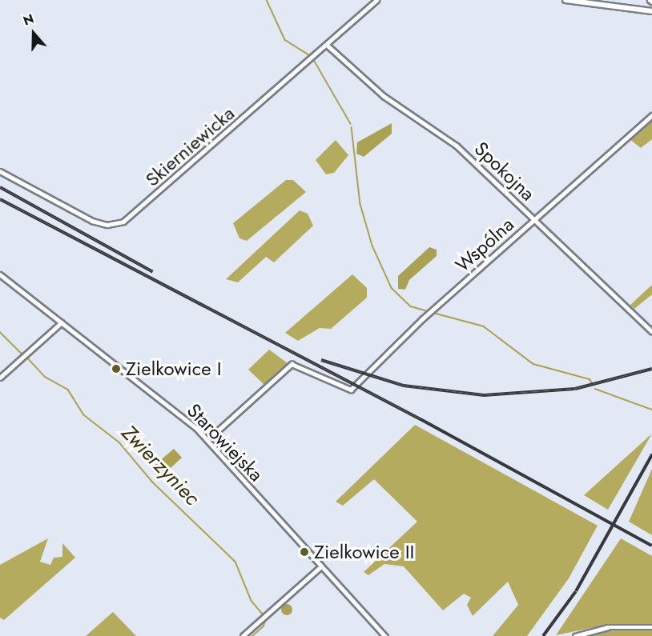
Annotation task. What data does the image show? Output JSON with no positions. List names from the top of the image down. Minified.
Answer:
{"streets":{"street":["Skierniewicka","Spokojna","Wspólna","Starowiejska"]},"crossings":[["Skierniewicka","Spokojna"],["Spokojna","Wspólna"],["Wspólna","Starowiejska"]],"water":["Zwierzyniec"],"places":["Zielkowice I","Zielkowice II"],"north":"top"}
